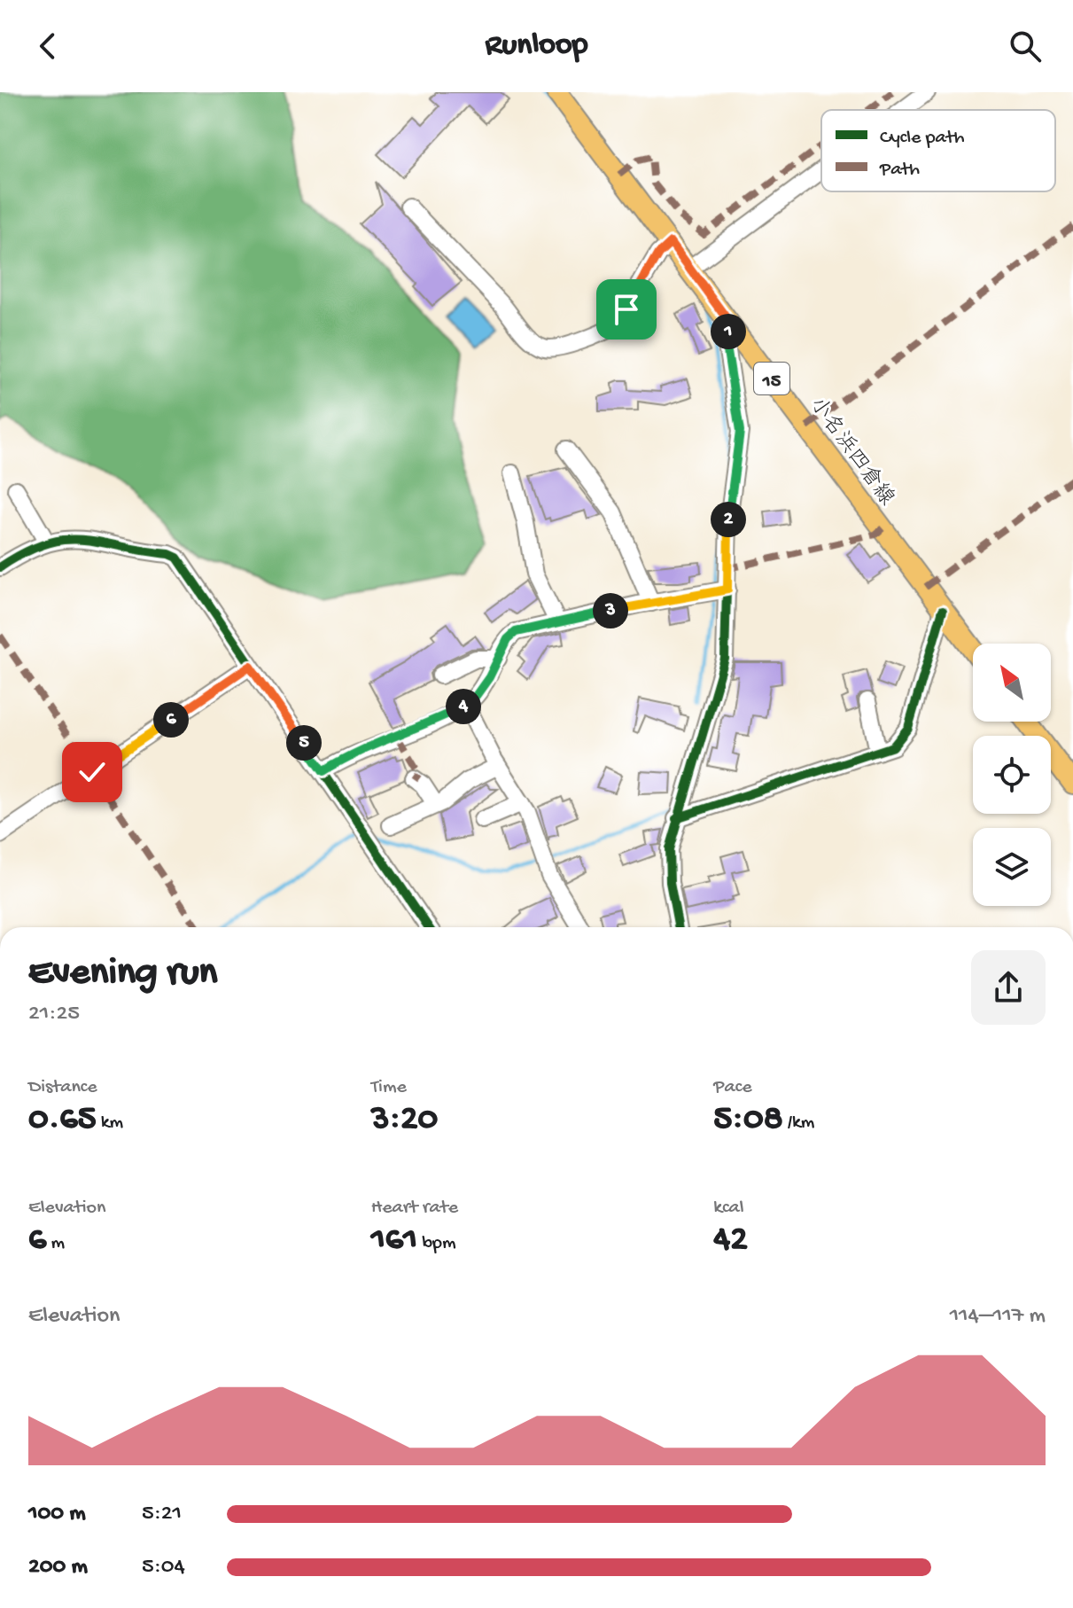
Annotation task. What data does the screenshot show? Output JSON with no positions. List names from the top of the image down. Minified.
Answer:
{"streets":{"main road":["15","小名浜四倉線"]},"legend":["Cycle path","Path"],"north":"top left","page":{"header":"Runloop","pins":["1","2","3","4","6","5"],"heading":["Evening run","21:25"],"stats":[["Distance","0.65 km"],["Time","3:20"],["Pace","5:08 /km"],["Elevation","6 m"],["Heart rate","161 bpm"],["kcal","42"]],"chart":["Elevation","114–117 m"],"list":[{"name":"100 m","note":"5:21"},{"name":"200 m","note":"5:04"}]}}
